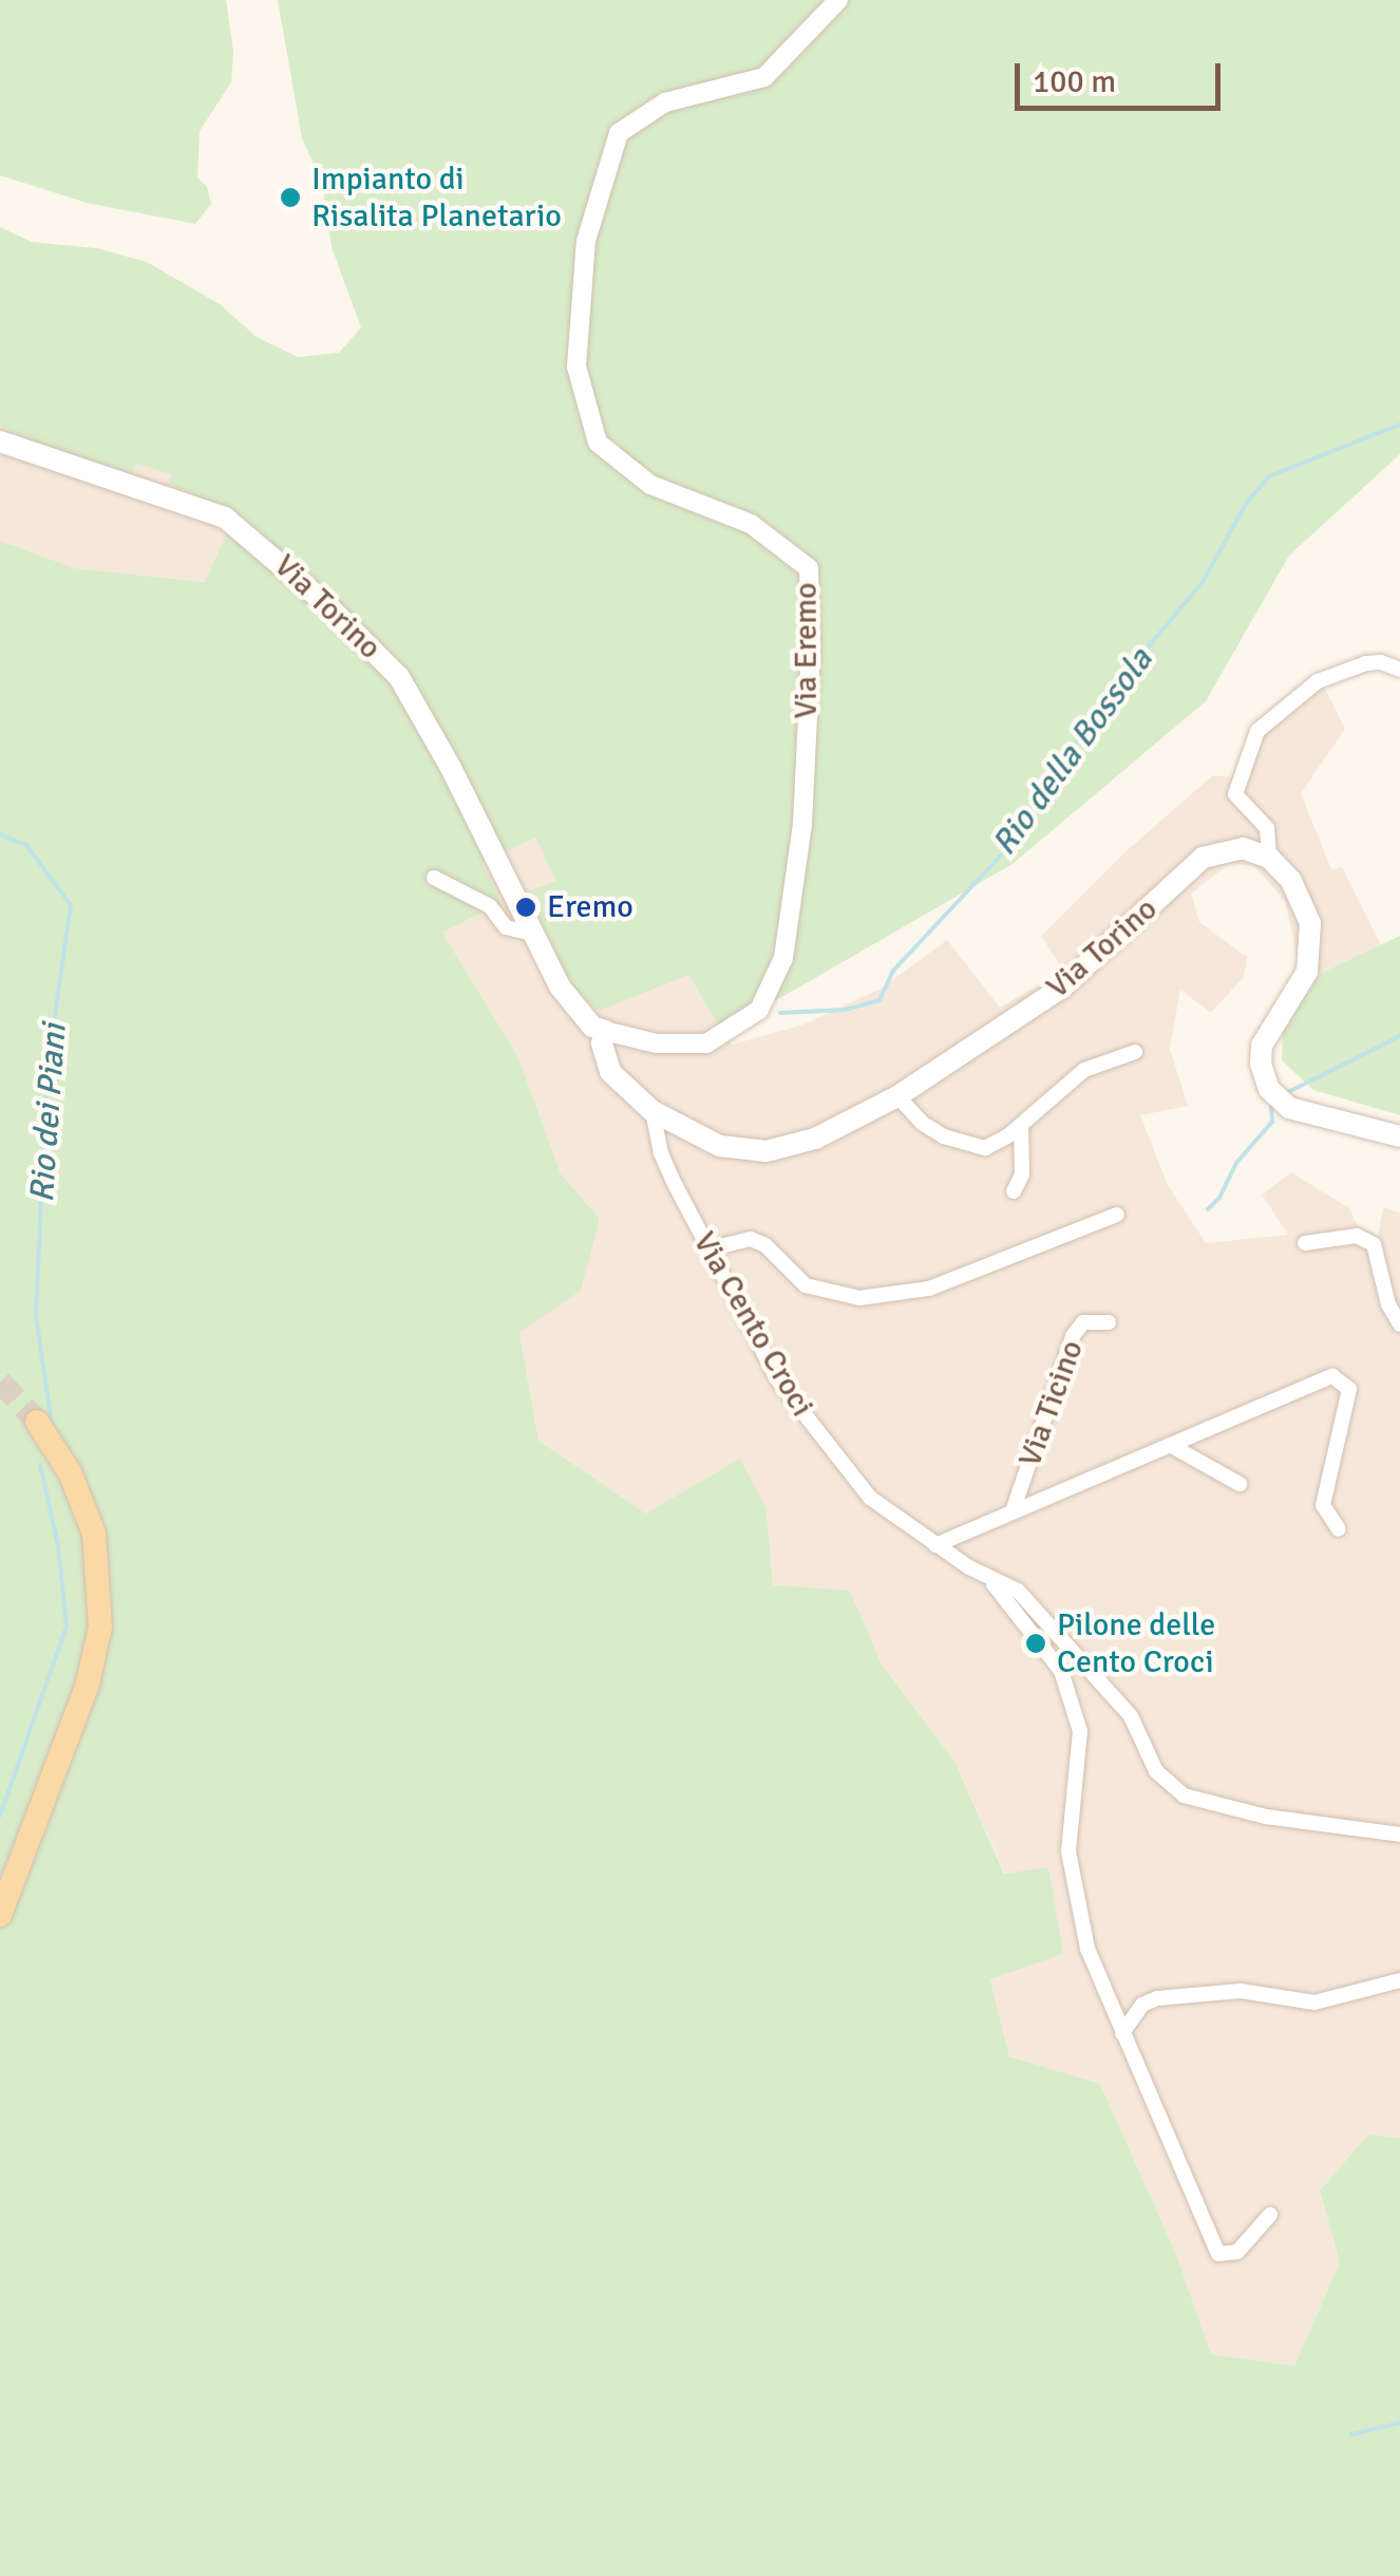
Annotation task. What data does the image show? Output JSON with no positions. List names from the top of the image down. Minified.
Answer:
{"streets":{"main road":["Via Torino"],"street":["Via Eremo","Via Cento Croci","Via Ticino"]},"crossings":[["Via Torino","Via Eremo"],["Via Torino","Via Cento Croci"],["Via Cento Croci","Via Ticino"]],"water":["Rio della Bossola","Rio dei Piani"],"places":["Impianto di Risalita Planetario","Eremo","Pilone delle Cento Croci"],"scale_bar":"100 m"}
